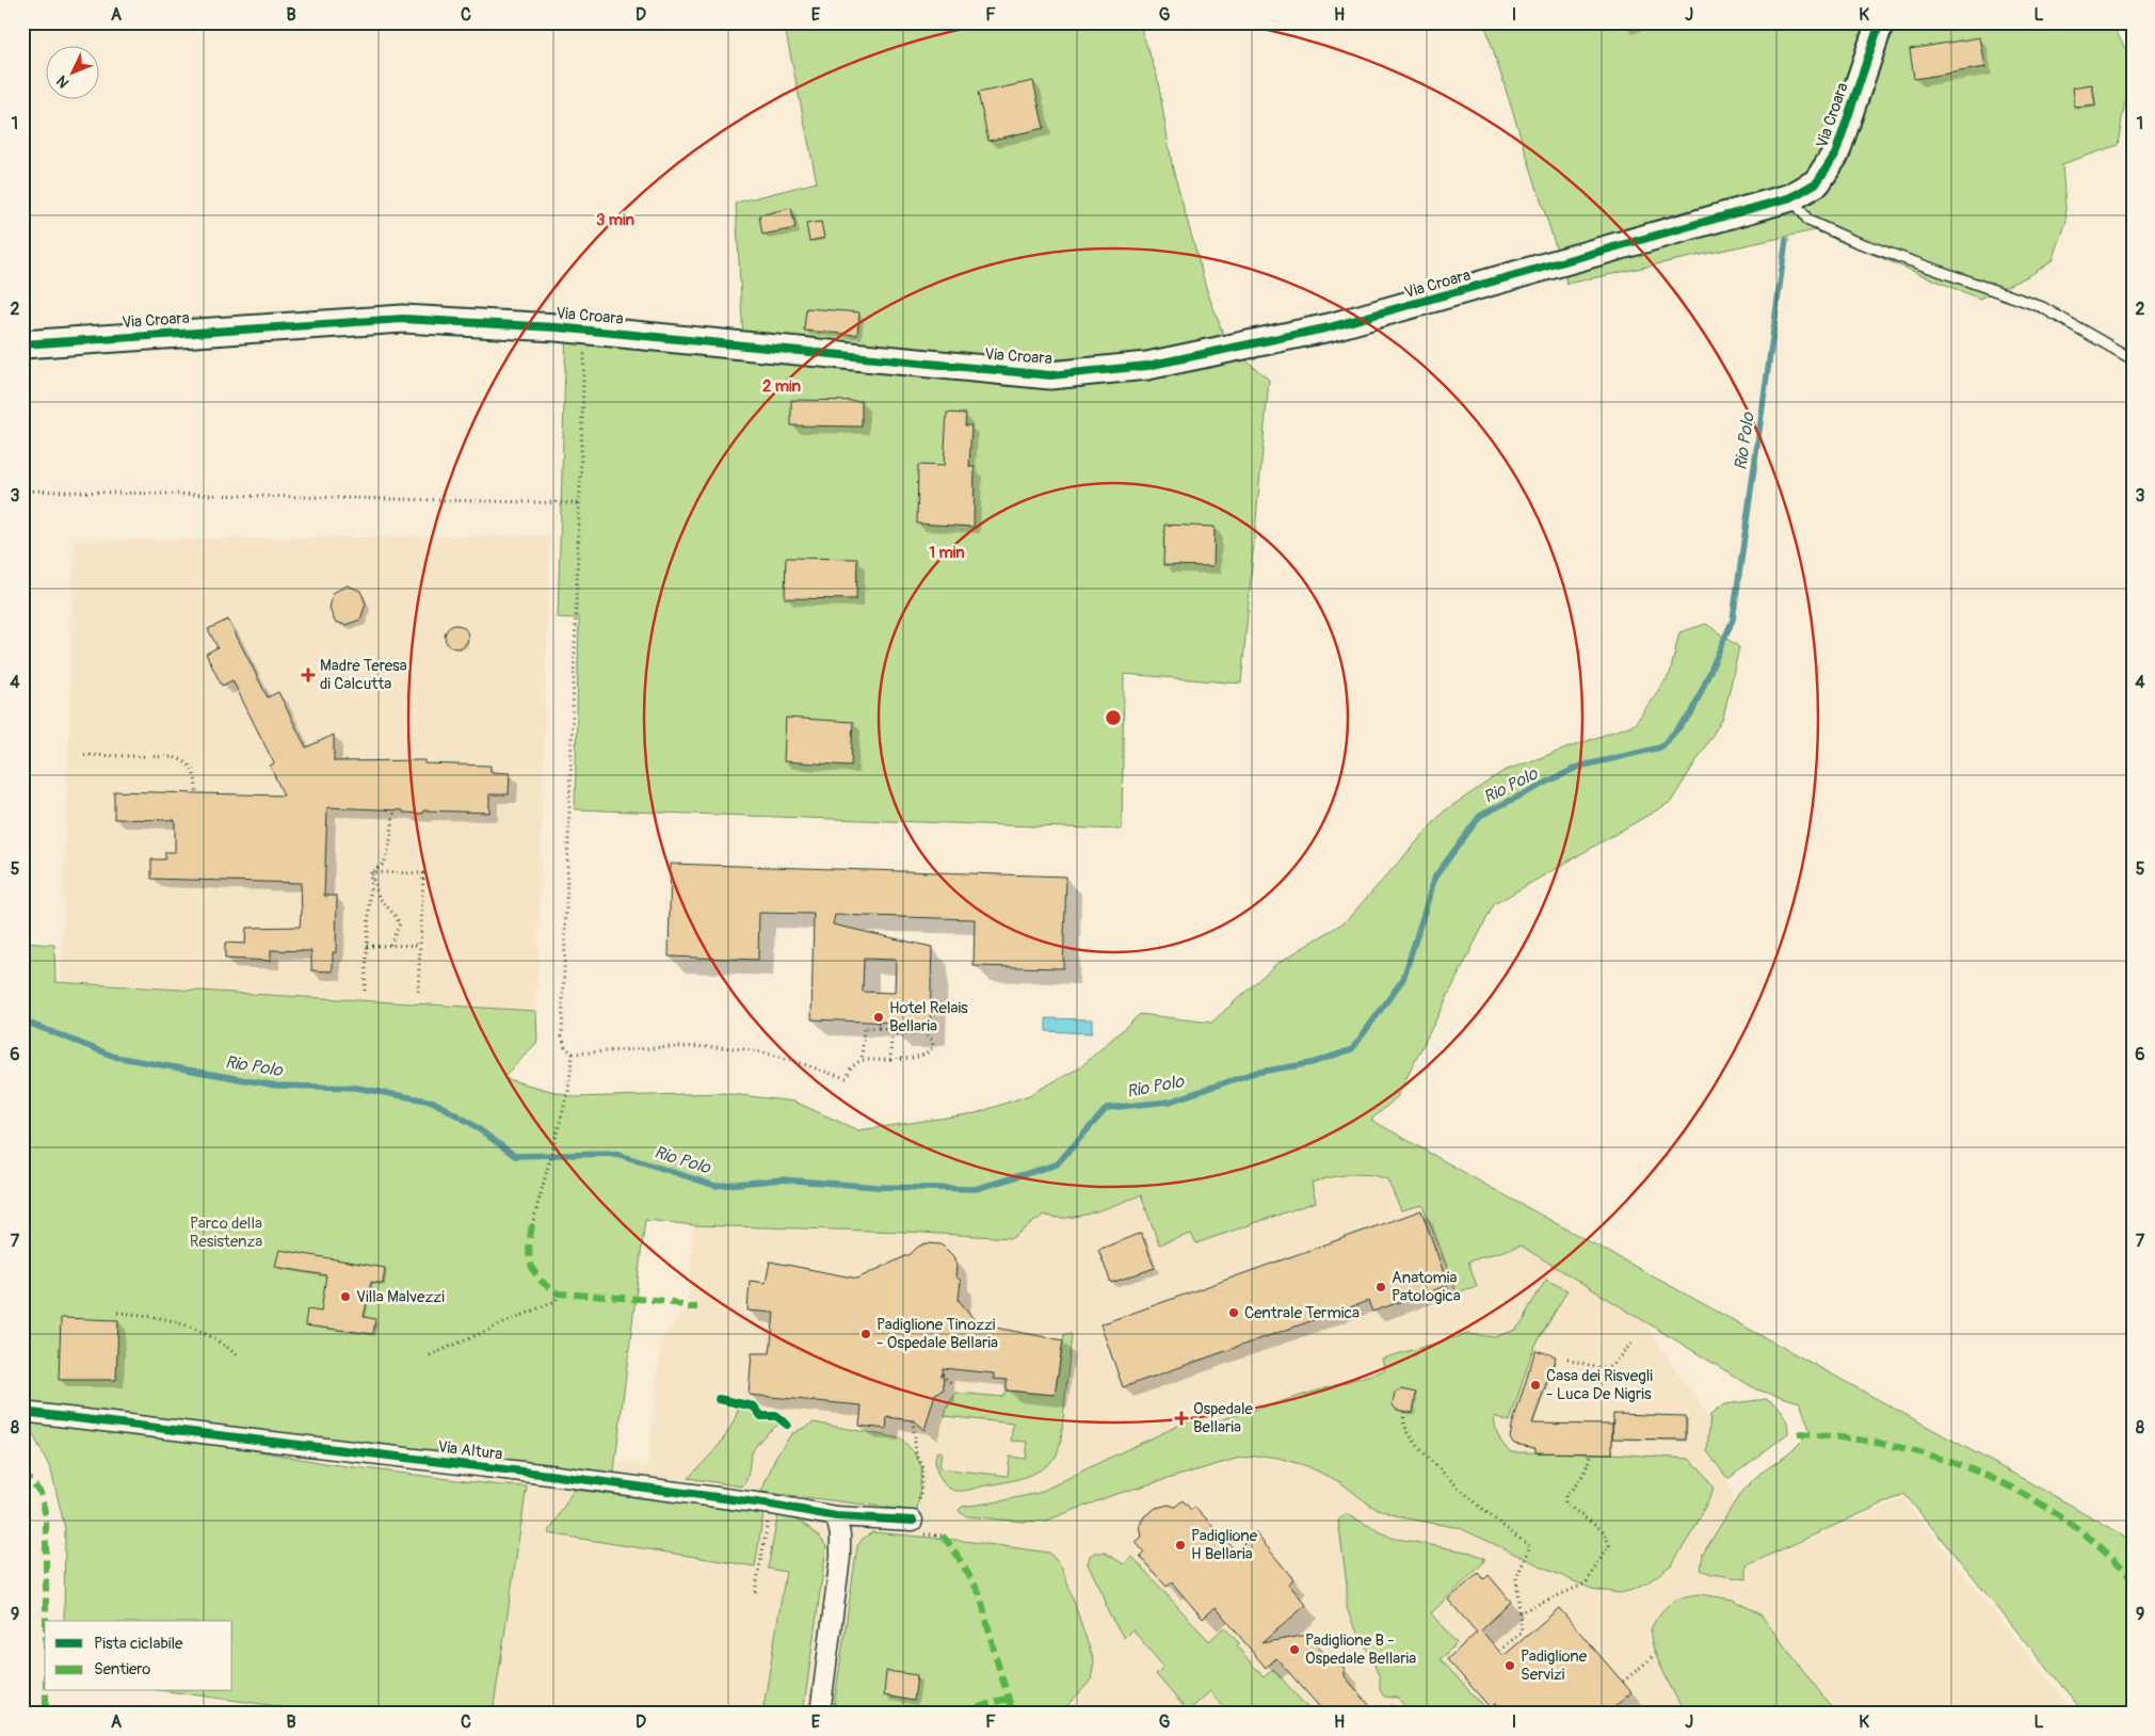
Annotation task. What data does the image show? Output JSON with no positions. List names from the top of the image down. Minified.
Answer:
{"streets":{"street":["Via Croara","Via Altura"]},"water":["Rio Polo"],"parks":["Parco della Resistenza"],"places":{"health":["Madre Teresa di Calcutta","Ospedale Bellaria"],"other":["Hotel Relais Bellaria","Anatomia Patologica","Villa Malvezzi","Centrale Termica","Padiglione Tinozzi - Ospedale Bellaria","Casa dei Risvegli - Luca De Nigris","Padiglione H Bellaria","Padiglione B - Ospedale Bellaria","Padiglione Servizi"]},"legend":["Pista ciclabile","Sentiero"],"north":"bottom left","grid":{"columns":["A","B","C","D","E","F","G","H","I","J","K","L"],"rows":["1","2","3","4","5","6","7","8","9"]},"rings":["3 min","2 min","1 min"]}
